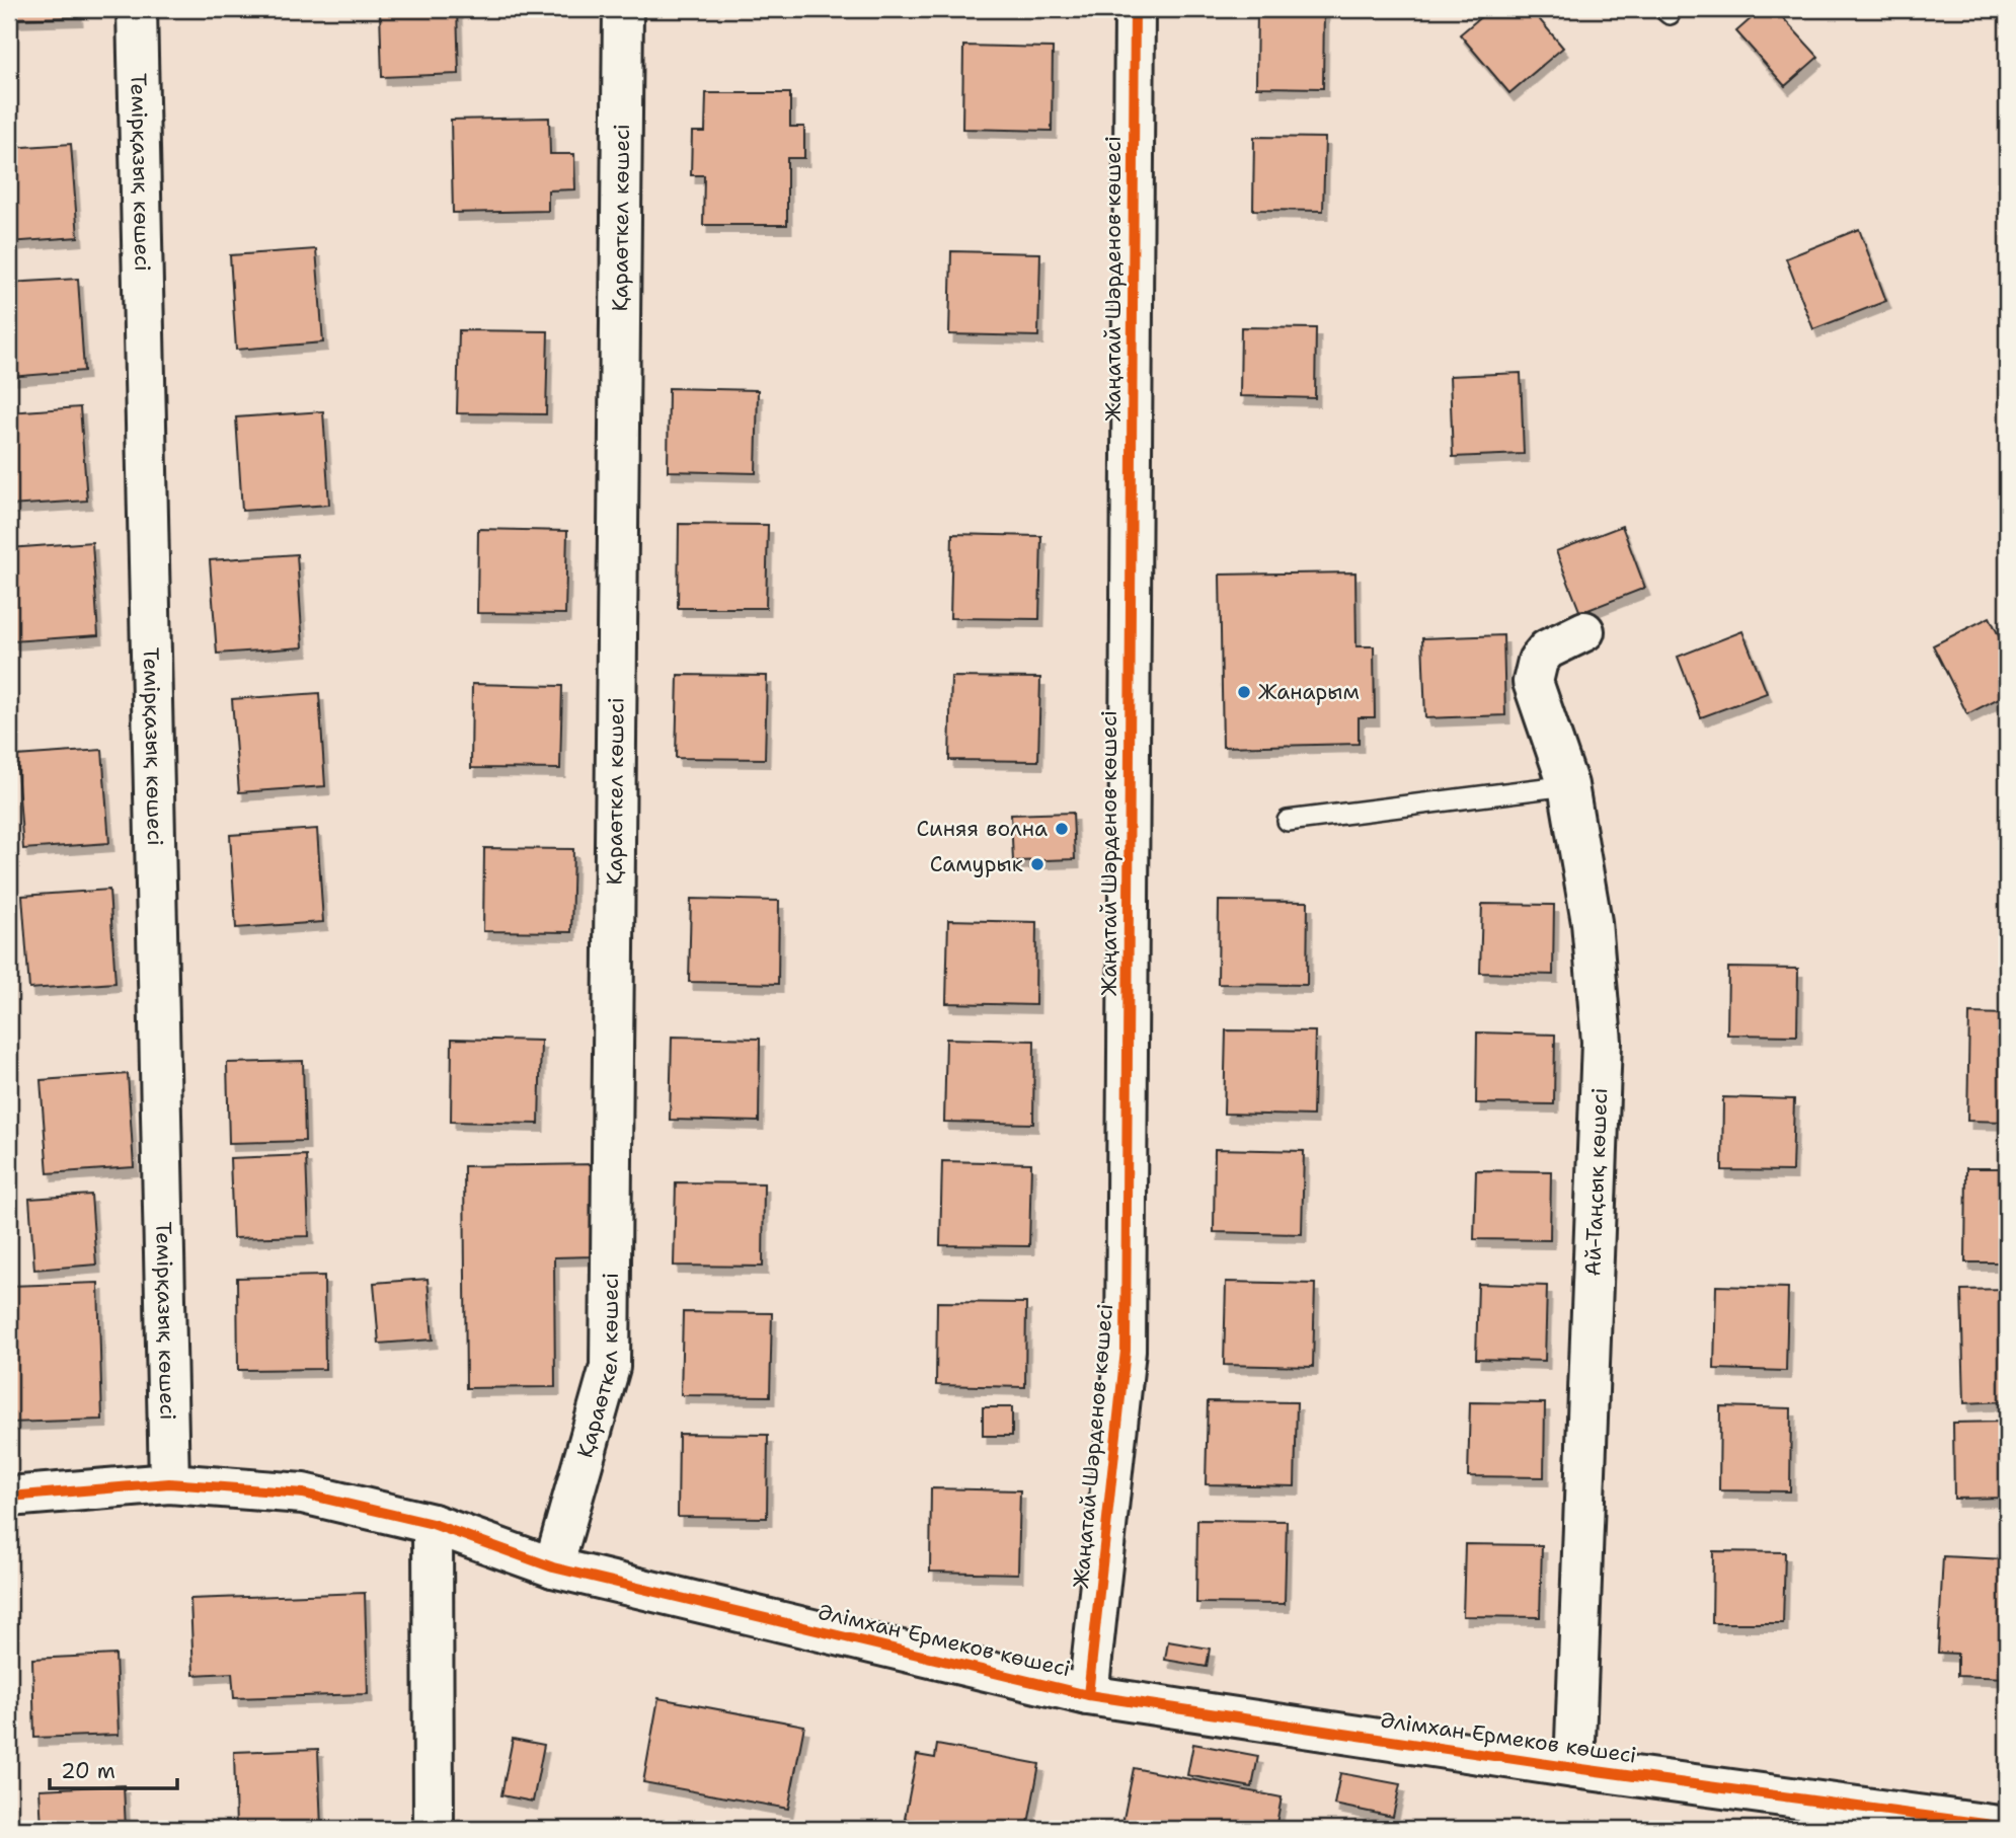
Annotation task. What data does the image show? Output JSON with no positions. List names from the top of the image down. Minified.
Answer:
{"streets":{"street":["Темірқазық көшесі","Қараөткел көшесі","Жаңатай Шәрденов көшесі","Ай-Таңсық көшесі","Әлімхан Ермеков көшесі"]},"crossings":[["Темірқазық көшесі","Әлімхан Ермеков көшесі"],["Қараөткел көшесі","Әлімхан Ермеков көшесі"],["Жаңатай Шәрденов көшесі","Әлімхан Ермеков көшесі"],["Ай-Таңсық көшесі","Әлімхан Ермеков көшесі"]],"places":["Жанарым","Синяя волна","Самурык"],"scale_bar":"20 m"}
